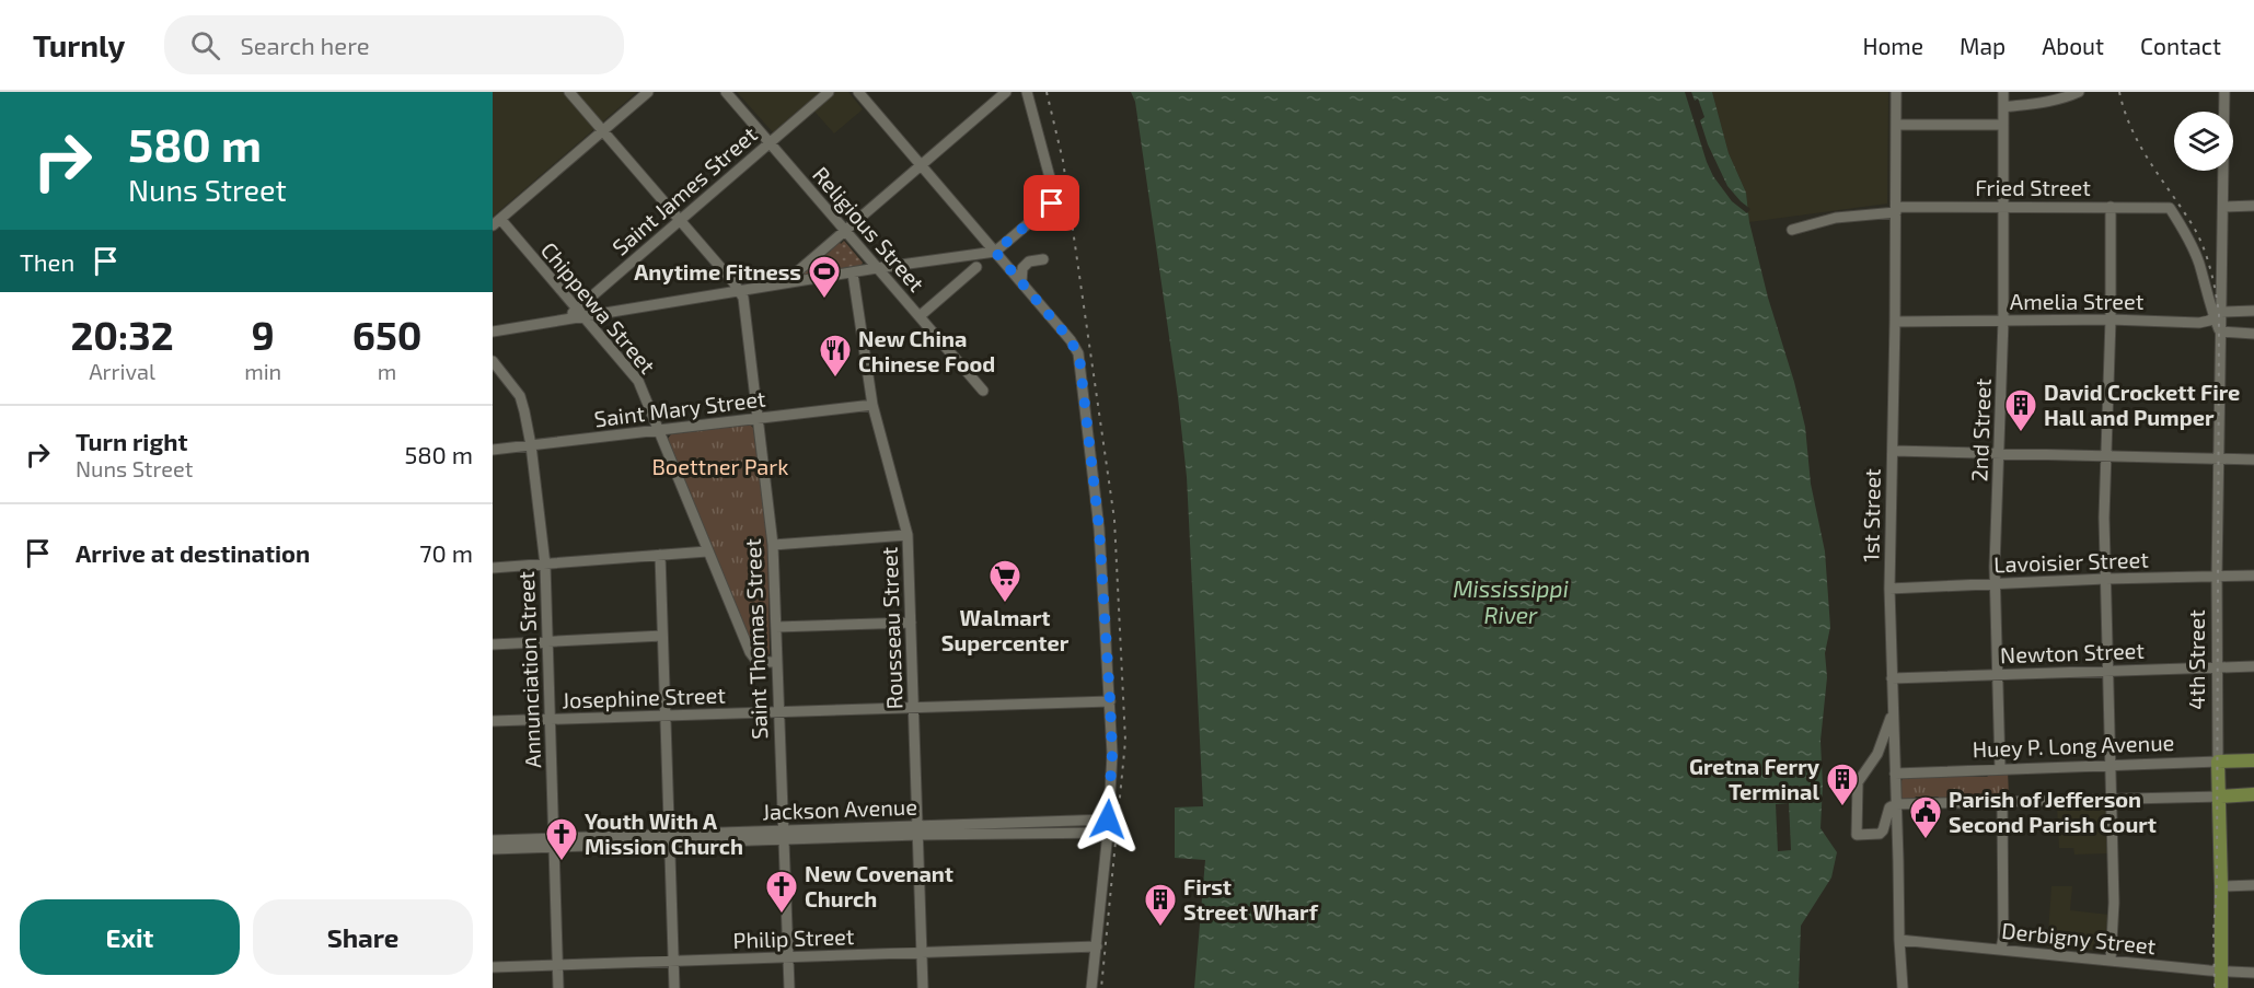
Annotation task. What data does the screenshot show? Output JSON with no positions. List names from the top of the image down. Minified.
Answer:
{"streets":{"main road":["4th Street","Huey P. Long Avenue"],"street":["Fried Street","Saint James Street","Religious Street","Amelia Street","Chippewa Street","Saint Mary Street","2nd Street","1st Street","Lavoisier Street","Rousseau Street","Saint Thomas Street","Newton Street","Annunciation Street","Josephine Street","Jackson Avenue","Philip Street","Derbigny Street"]},"crossings":[["Fried Street","Amelia Street"],["Fried Street","2nd Street"],["Fried Street","1st Street"],["Fried Street","4th Street"],["Saint James Street","Religious Street"],["Saint James Street","Chippewa Street"],["Amelia Street","2nd Street"],["Amelia Street","1st Street"],["Amelia Street","4th Street"],["Chippewa Street","Saint Mary Street"],["Chippewa Street","Saint Thomas Street"],["Saint Mary Street","Rousseau Street"],["Saint Mary Street","Saint Thomas Street"],["Saint Mary Street","Annunciation Street"],["2nd Street","Lavoisier Street"],["2nd Street","Newton Street"],["2nd Street","Huey P. Long Avenue"],["1st Street","Lavoisier Street"],["1st Street","Newton Street"],["1st Street","Huey P. Long Avenue"],["1st Street","Derbigny Street"],["Lavoisier Street","4th Street"],["Rousseau Street","Josephine Street"],["Rousseau Street","Jackson Avenue"],["Rousseau Street","Philip Street"],["Saint Thomas Street","Josephine Street"],["Saint Thomas Street","Jackson Avenue"],["Saint Thomas Street","Philip Street"],["Newton Street","4th Street"],["4th Street","Huey P. Long Avenue"],["4th Street","Derbigny Street"],["Annunciation Street","Josephine Street"],["Annunciation Street","Jackson Avenue"],["Annunciation Street","Philip Street"]],"water":["Mississippi River"],"parks":["Boettner Park"],"places":{"sports":["Anytime Fitness"],"restaurant":["New China Chinese Food"],"building":["David Crockett Fire Hall and Pumper","Gretna Ferry Terminal","First Street Wharf"],"supermarket":["Walmart Supercenter"],"public building":["Parish of Jefferson Second Parish Court"],"church":["Youth With A Mission Church","New Covenant Church"]},"page":{"header":"Turnly","search":"Search here","nav":["Home","Map","About","Contact"],"turn":["580 m","Nuns Street"],"then":"Then","eta":["20:32","Arrival","9","min","650","m"],"list":[{"name":"Turn right","note":"Nuns Street","value":"580 m"},{"name":"Arrive at destination","value":"70 m"}],"buttons":["Exit","Share"]}}
